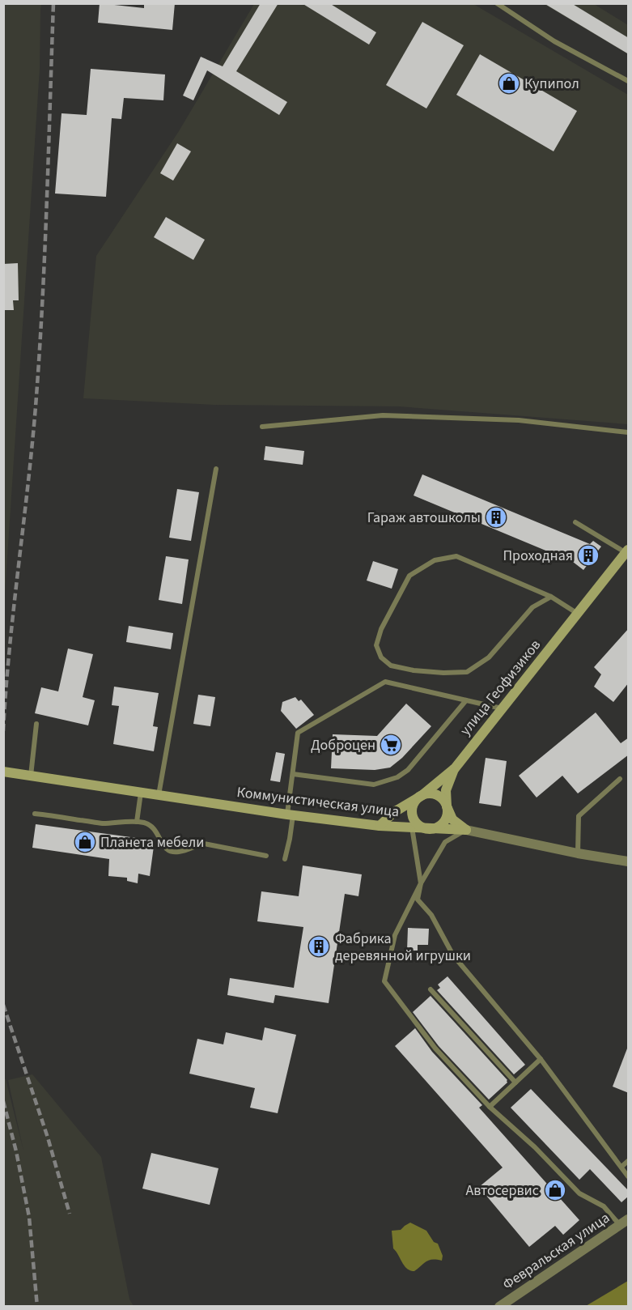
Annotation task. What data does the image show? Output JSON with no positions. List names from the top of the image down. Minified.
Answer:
{"streets":{"main road":["улица Геофизиков","Коммунистическая улица"],"street":["Февральская улица"]},"crossings":[["улица Геофизиков","Коммунистическая улица"]],"places":{"shop":["Купипол","Планета мебели","Автосервис"],"building":["Гараж автошколы","Проходная","Фабрика деревянной игрушки"],"supermarket":["Доброцен"]}}
